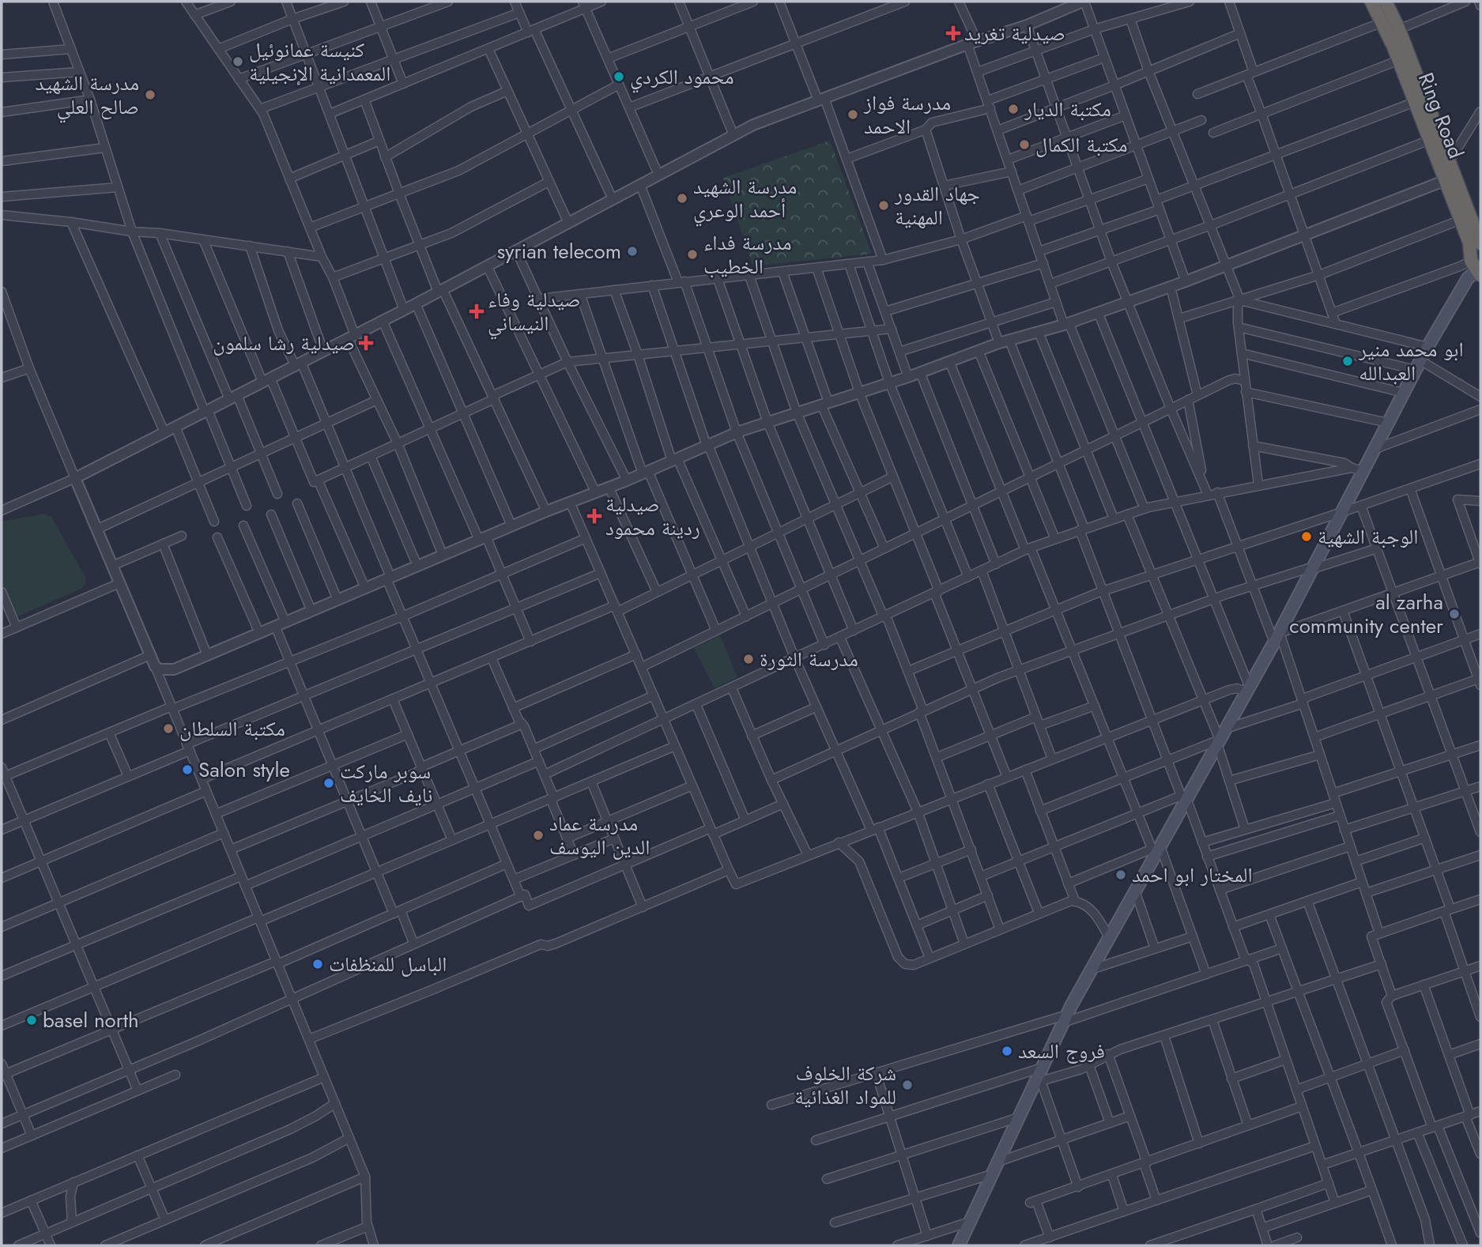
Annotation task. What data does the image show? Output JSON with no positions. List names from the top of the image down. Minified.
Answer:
{"streets":{"highway":["Ring Road"]},"places":{"health":["صيدلية تغريد","صيدلية وفاء النيساني","صيدلية رشا سلمون","صيدلية ردينة محمود"],"other":["كنيسة عمانوئيل المعمدانية الإنجيلية","محمود الكردي","مدرسة الشهيد صالح العلي","مكتبة الديار","مدرسة فواز الاحمد","مكتبة الكمال","مدرسة الشهيد أحمد الوعري","جهاد القدور المهنية","syrian telecom","مدرسة فداء الخطيب","ابو محمد منير العبدالله","الوجبة الشهية","al zarha community center","مدرسة الثورة","مكتبة السلطان","Salon style","سوبر ماركت نايف الخايف","مدرسة عماد الدين اليوسف","المختار ابو احمد","الباسل للمنظفات","basel north","فروج السعد","شركة الخلوف للمواد الغذائية"]}}
